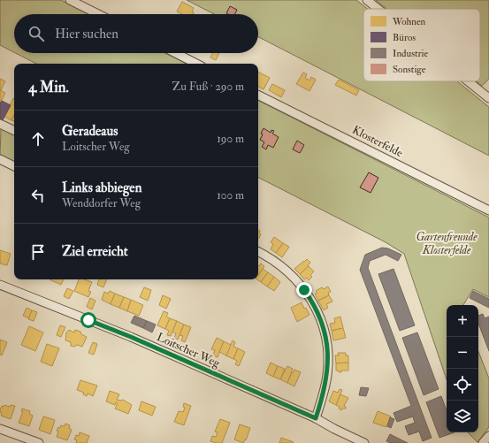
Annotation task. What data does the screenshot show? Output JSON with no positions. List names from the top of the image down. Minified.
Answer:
{"streets":{"street":["Klosterfelde","Loitscher Weg"]},"parks":["Gartenfreunde Klosterfelde"],"legend":["Wohnen","Büros","Industrie","Sonstige"],"page":{"search":"Hier suchen","heading":["4 Min.","Zu Fuß · 290 m"],"list":[["Geradeaus","Loitscher Weg","190 m"],["Links abbiegen","Wenddorfer Weg","100 m"],"Ziel erreicht"],"map_buttons":["+","−"]}}
